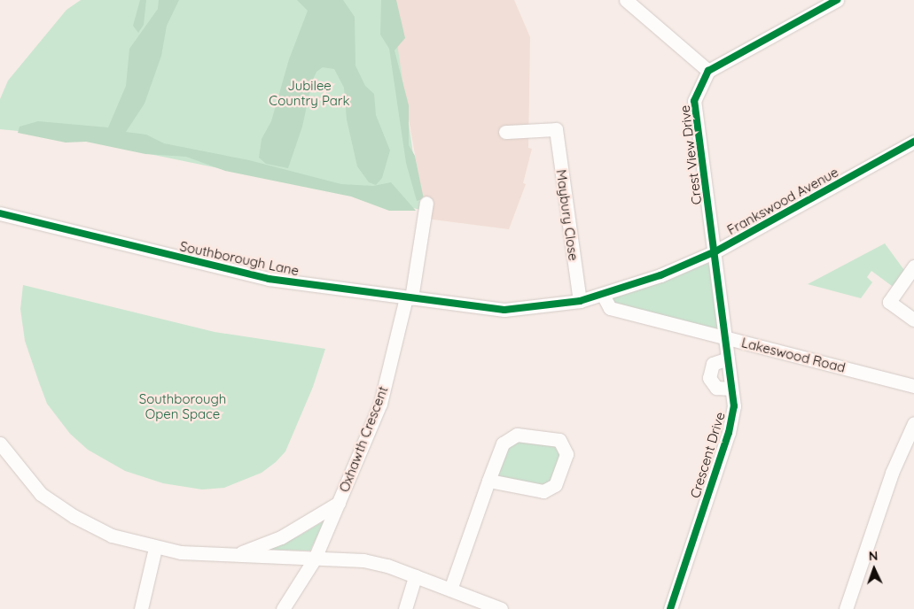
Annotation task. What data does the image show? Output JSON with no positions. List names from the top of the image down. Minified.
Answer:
{"streets":{"street":["Crest View Drive","Frankswood Avenue","Maybury Close","Southborough Lane","Lakeswood Road","Oxhawth Crescent","Crescent Drive"]},"crossings":[["Crest View Drive","Frankswood Avenue"],["Crest View Drive","Crescent Drive"],["Frankswood Avenue","Maybury Close"],["Frankswood Avenue","Southborough Lane"],["Frankswood Avenue","Lakeswood Road"],["Frankswood Avenue","Crescent Drive"],["Southborough Lane","Oxhawth Crescent"],["Lakeswood Road","Crescent Drive"]],"parks":["Jubilee Country Park","Southborough Open Space"],"north":"top"}
